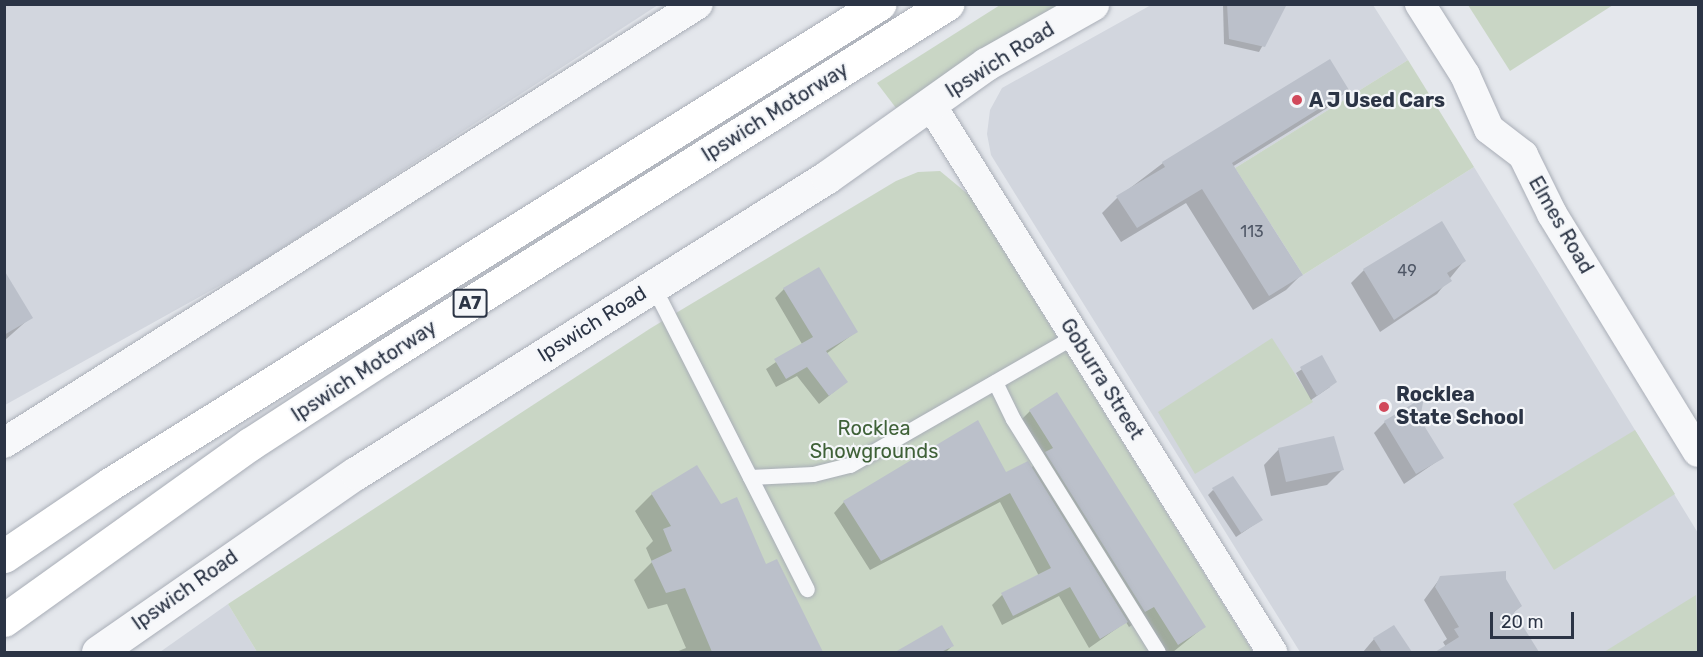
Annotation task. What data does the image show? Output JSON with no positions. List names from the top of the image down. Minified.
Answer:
{"streets":{"highway":["Ipswich Motorway","A7"],"street":["Ipswich Road","Elmes Road","Goburra Street"]},"crossings":[["Ipswich Road","Goburra Street"]],"parks":["Rocklea Showgrounds"],"places":["A J Used Cars","Rocklea State School"],"house_numbers":["113","49"],"scale_bar":"20 m"}
